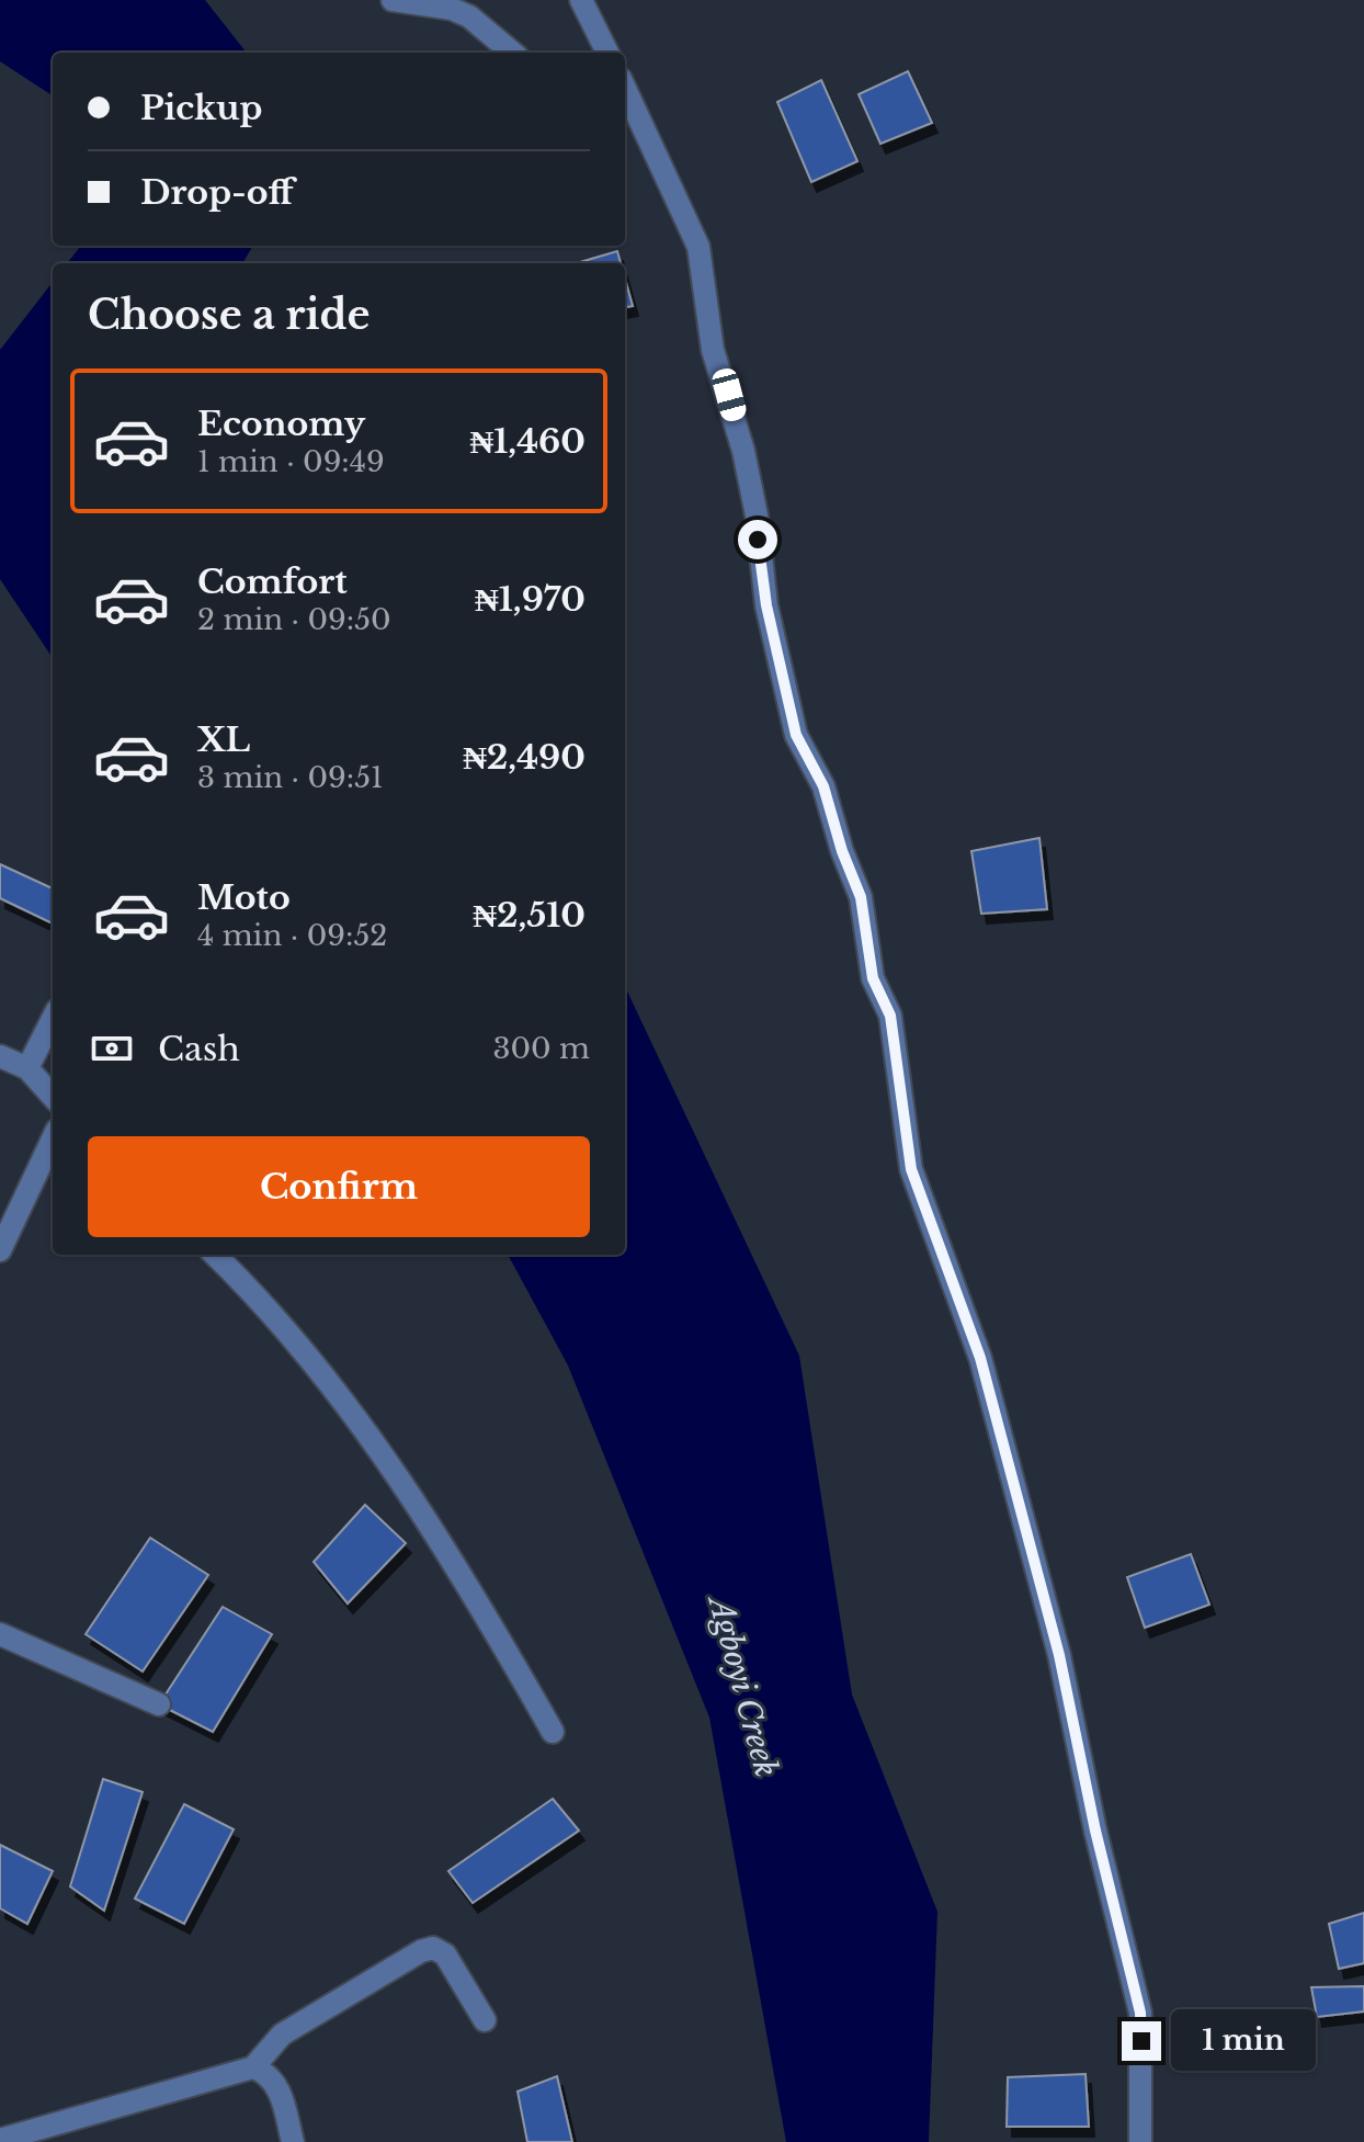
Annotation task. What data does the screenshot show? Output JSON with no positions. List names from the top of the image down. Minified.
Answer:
{"water":["Agboyi Creek"],"page":{"banner":["Pickup","Drop-off"],"heading":"Choose a ride","list":[{"name":"Economy","note":"1 min · 09:49","value":"₦1,460"},{"name":"Comfort","note":"2 min · 09:50","value":"₦1,970"},{"name":"XL","note":"3 min · 09:51","value":"₦2,490"},{"name":"Moto","note":"4 min · 09:52","value":"₦2,510"}],"pay":["Cash","300 m"],"buttons":"Confirm","bubble":"1 min"}}
